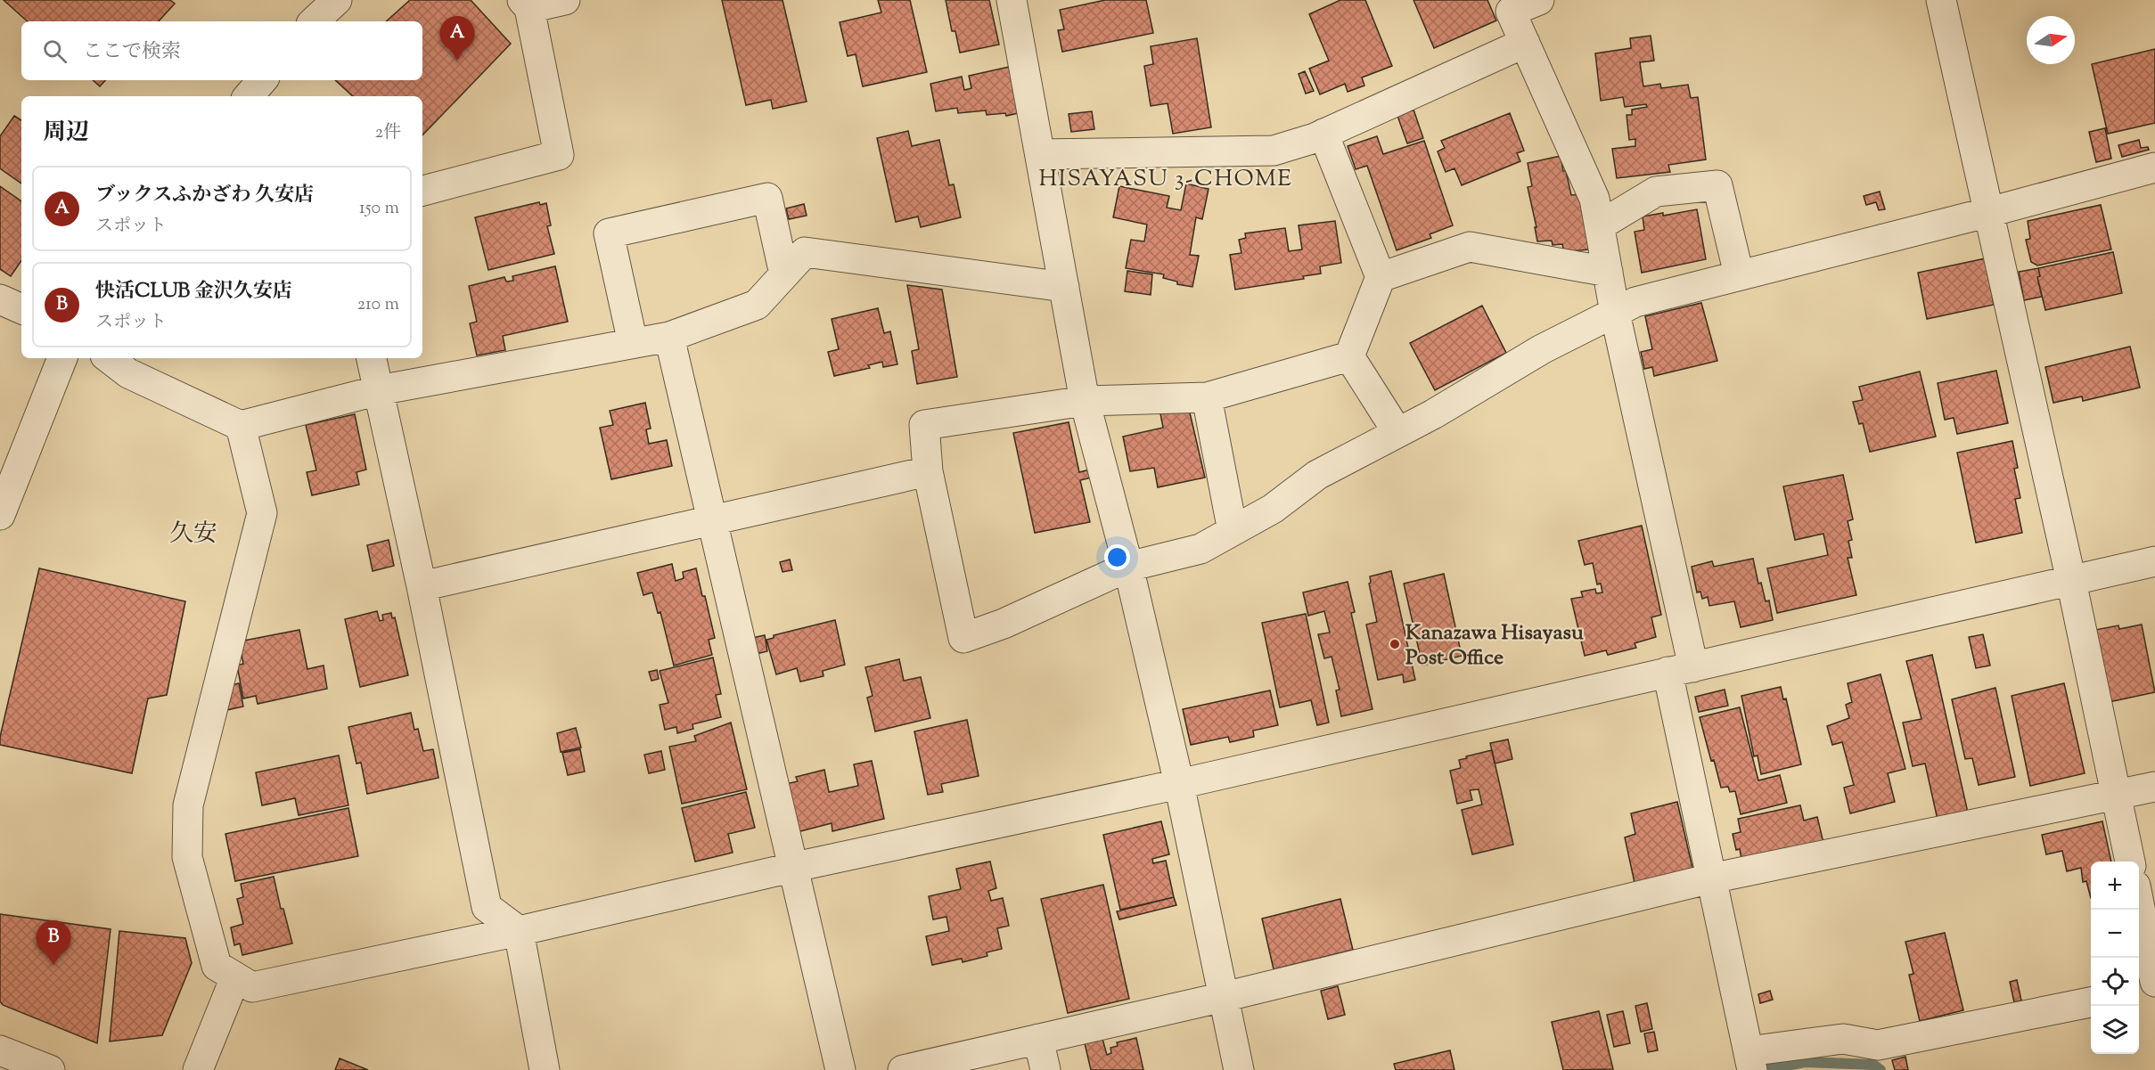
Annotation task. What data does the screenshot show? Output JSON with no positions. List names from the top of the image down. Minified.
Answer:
{"districts":["HISAYASU 3-CHOME","久安"],"places":["Kanazawa Hisayasu Post Office"],"north":"right","page":{"pins":["A","B"],"search":"ここで検索","heading":["周辺","2件"],"list":[{"mark":"A","name":"ブックスふかざわ 久安店","note":"スポット","value":"150 m"},{"mark":"B","name":"快活CLUB 金沢久安店","note":"スポット","value":"210 m"}],"map_buttons":["+","−"]}}
